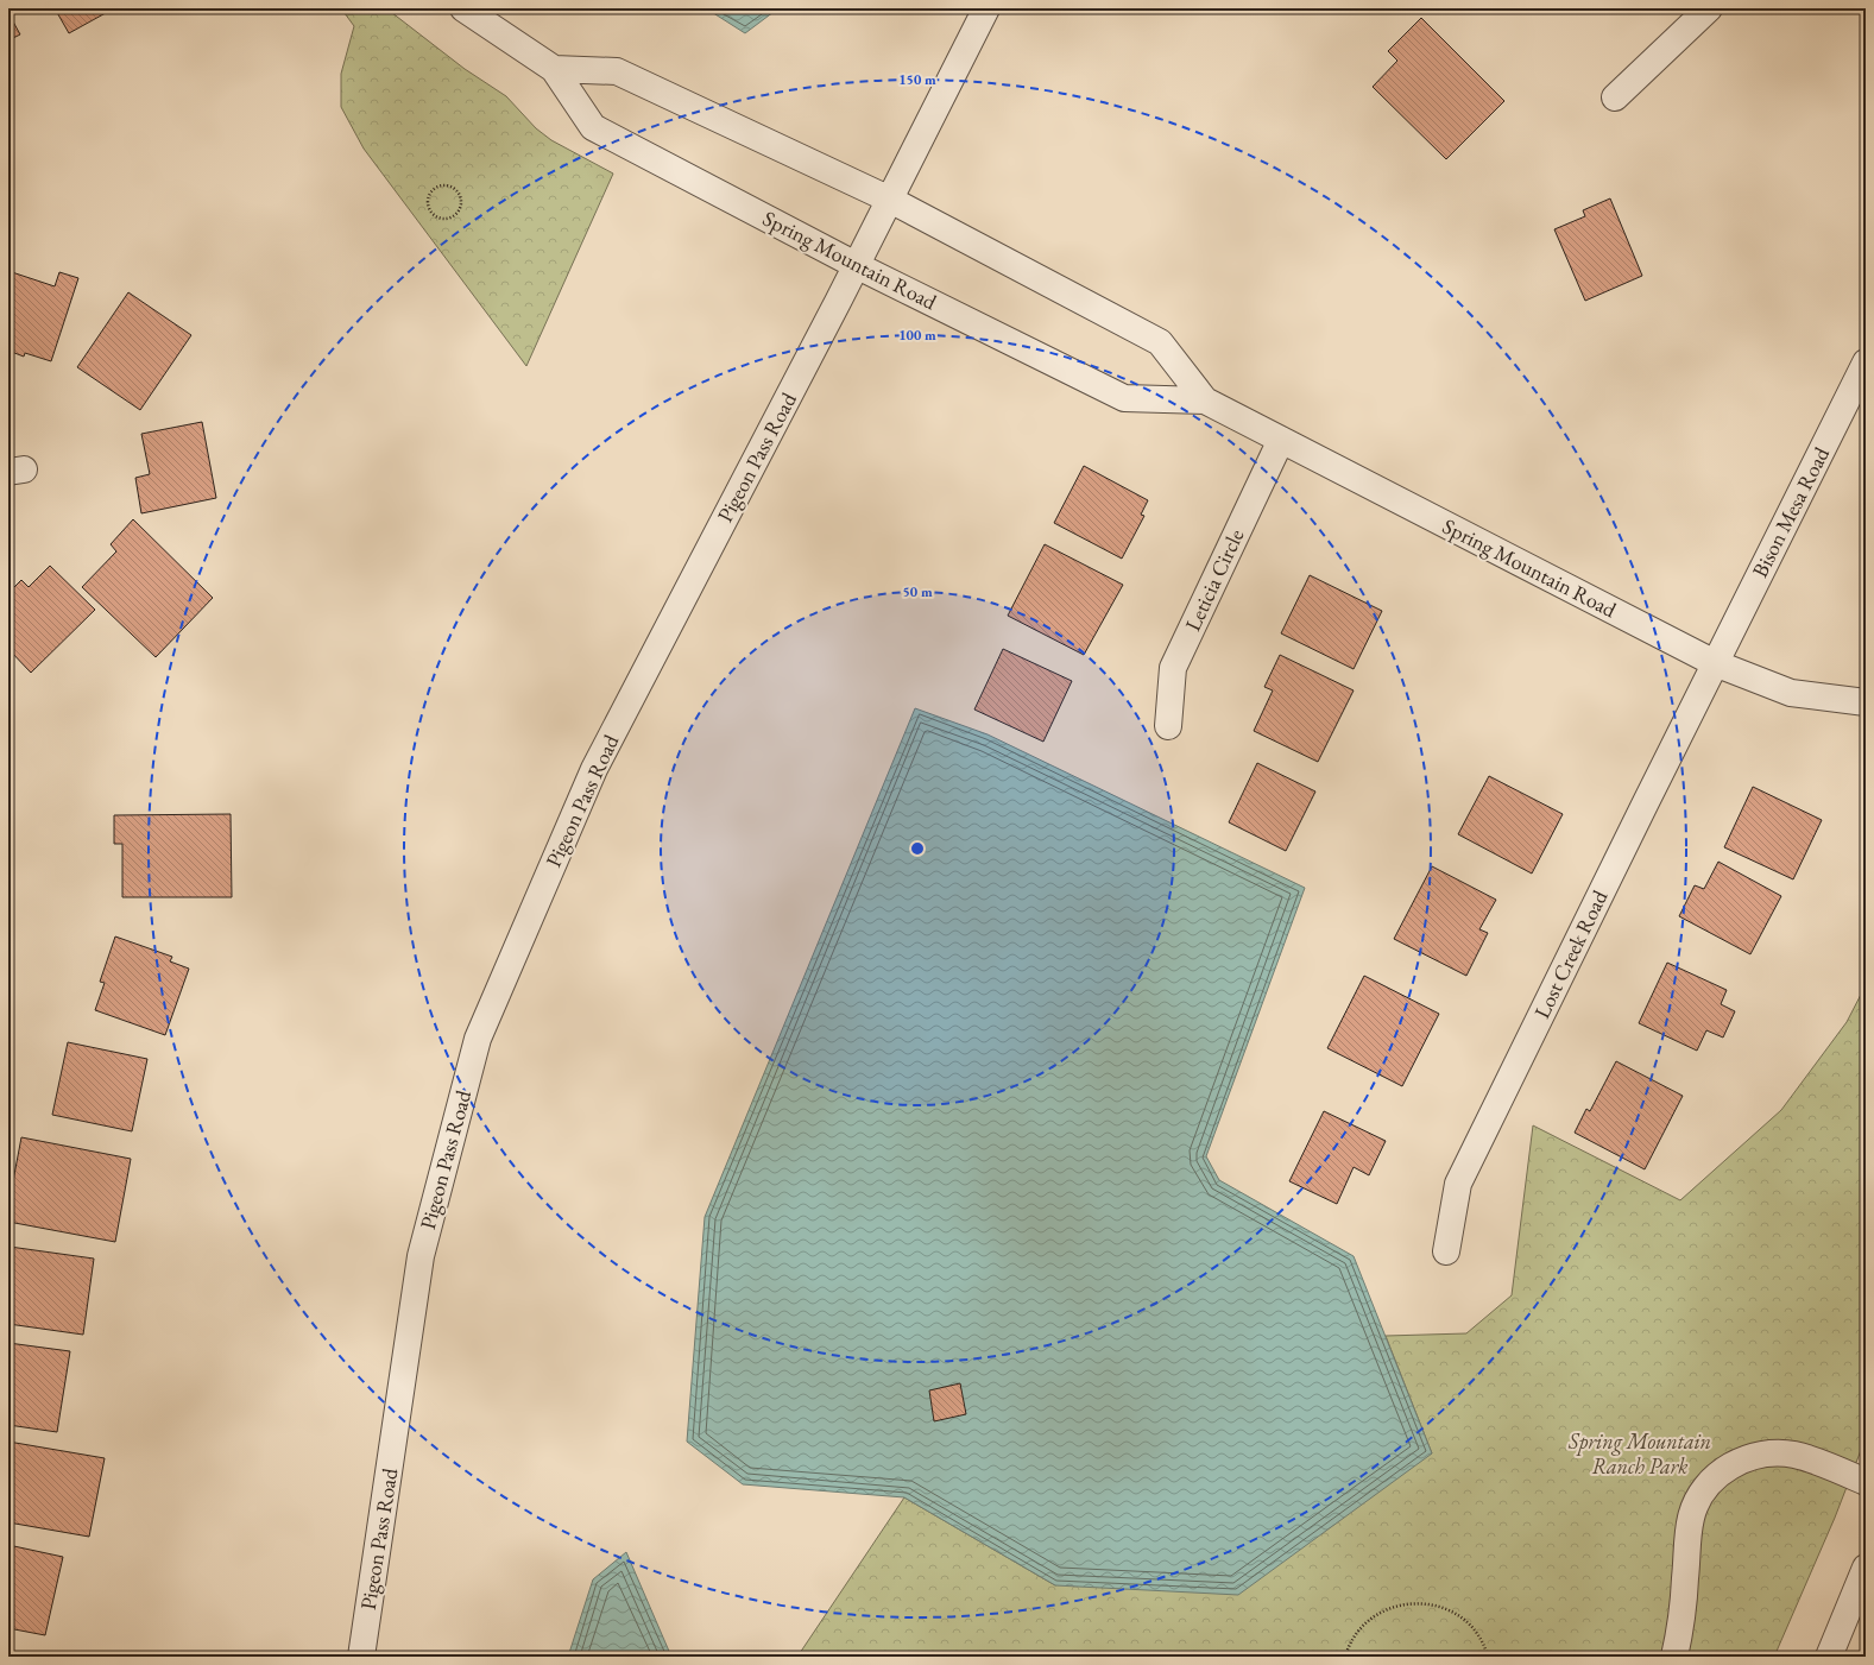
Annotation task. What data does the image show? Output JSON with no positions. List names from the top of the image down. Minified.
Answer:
{"streets":{"street":["Spring Mountain Road","Pigeon Pass Road","Bison Mesa Road","Leticia Circle","Lost Creek Road"]},"crossings":[["Spring Mountain Road","Pigeon Pass Road"],["Spring Mountain Road","Bison Mesa Road"],["Spring Mountain Road","Leticia Circle"],["Spring Mountain Road","Lost Creek Road"],["Bison Mesa Road","Lost Creek Road"]],"parks":["Spring Mountain Ranch Park"],"rings":["150 m","100 m","50 m"]}
